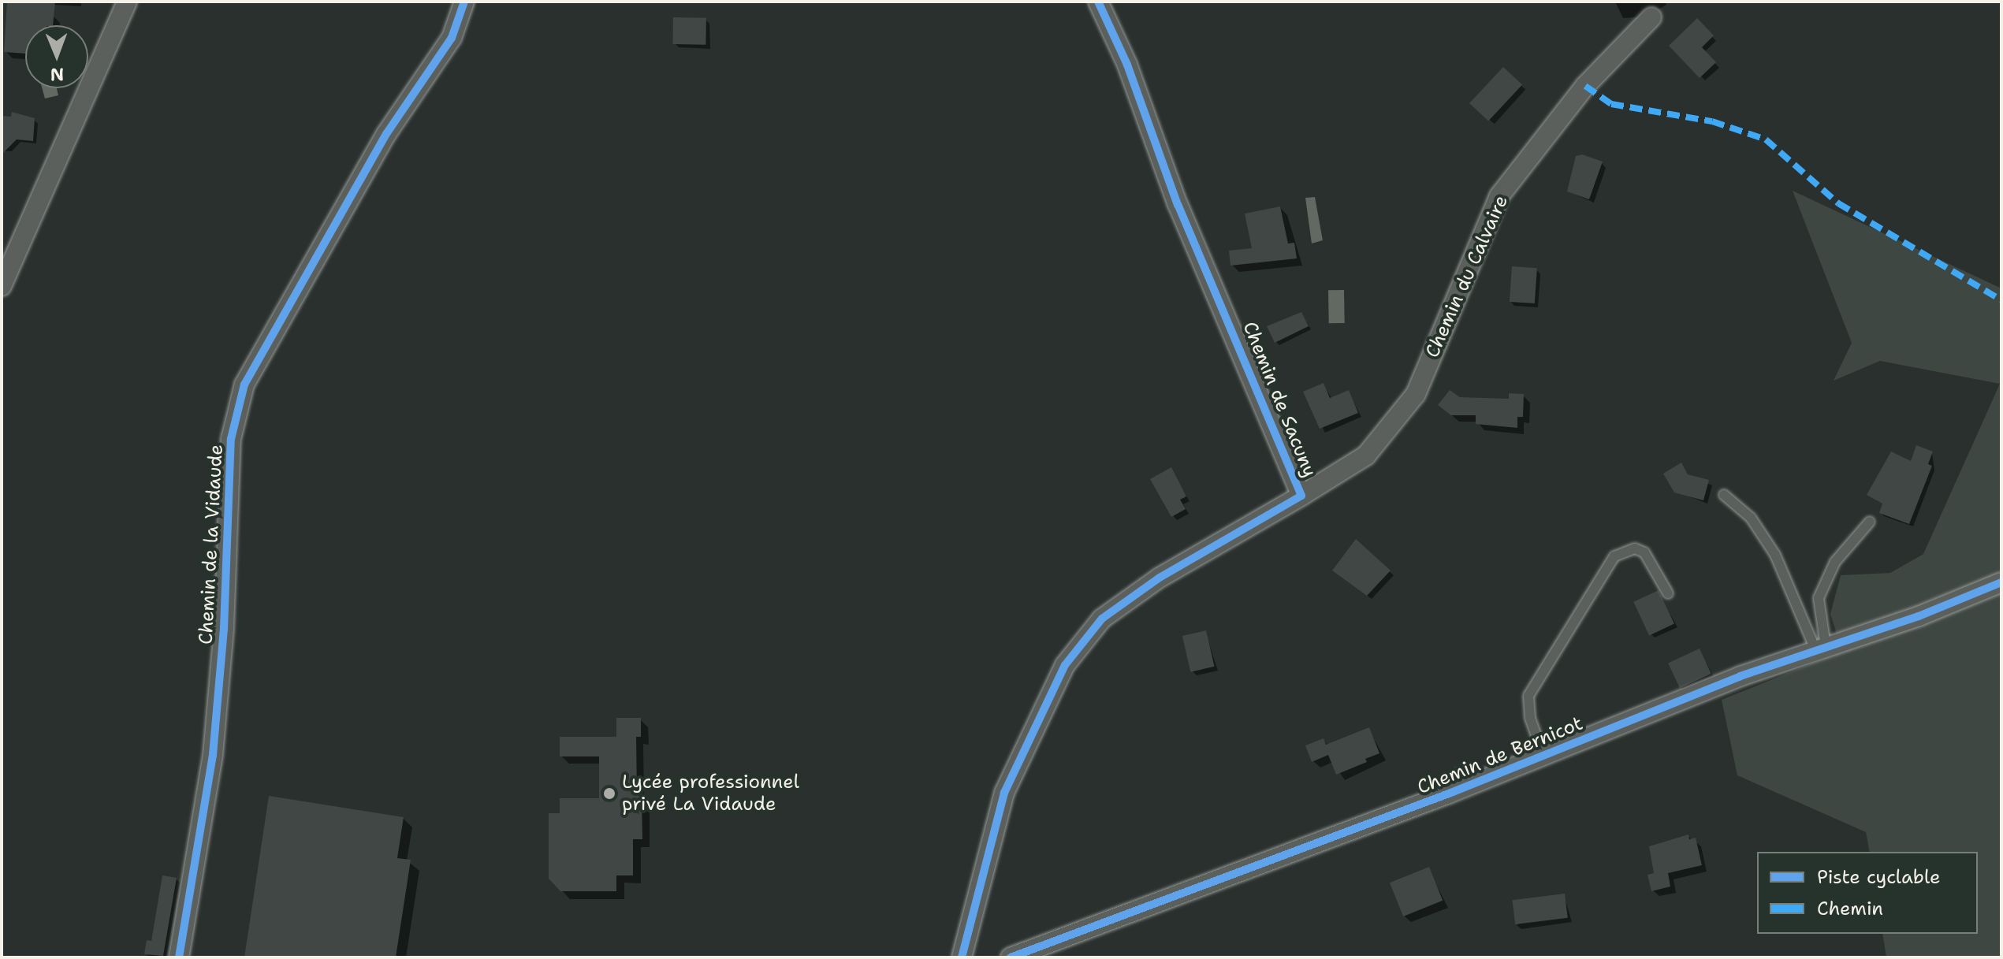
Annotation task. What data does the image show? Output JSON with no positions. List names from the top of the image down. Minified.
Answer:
{"streets":{"street":["Chemin du Calvaire","Chemin de Sacuny","Chemin de la Vidaude","Chemin de Bernicot"]},"crossings":[["Chemin du Calvaire","Chemin de Sacuny"]],"places":["Lycée professionnel privé La Vidaude"],"legend":["Piste cyclable","Chemin"],"north":"bottom"}
